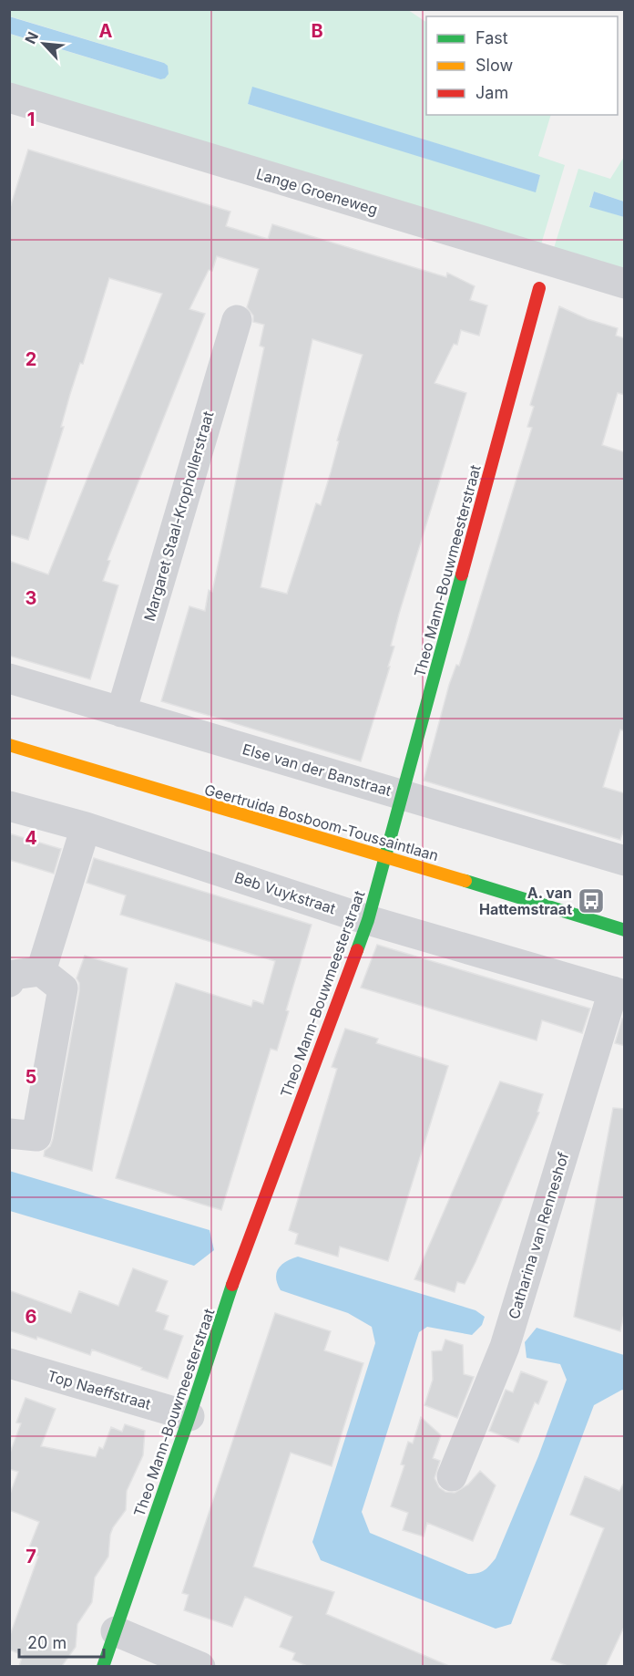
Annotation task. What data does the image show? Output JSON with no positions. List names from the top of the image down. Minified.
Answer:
{"streets":{"street":["Lange Groeneweg","Margaret Staal-Krophollerstraat","Theo Mann-Bouwmeesterstraat","Else van der Banstraat","Geertruida Bosboom-Toussaintlaan","Beb Vuykstraat","Catharina van Renneshof","Top Naeffstraat"]},"crossings":[["Margaret Staal-Krophollerstraat","Else van der Banstraat"],["Theo Mann-Bouwmeesterstraat","Else van der Banstraat"],["Theo Mann-Bouwmeesterstraat","Geertruida Bosboom-Toussaintlaan"],["Theo Mann-Bouwmeesterstraat","Beb Vuykstraat"],["Theo Mann-Bouwmeesterstraat","Top Naeffstraat"],["Beb Vuykstraat","Catharina van Renneshof"]],"places":{"bus stop":["A. van Hattemstraat"]},"legend":["Fast","Slow","Jam"],"scale_bar":"20 m","north":"top left","grid":{"columns":["A","B"],"rows":["1","2","3","4","5","6","7"]}}
